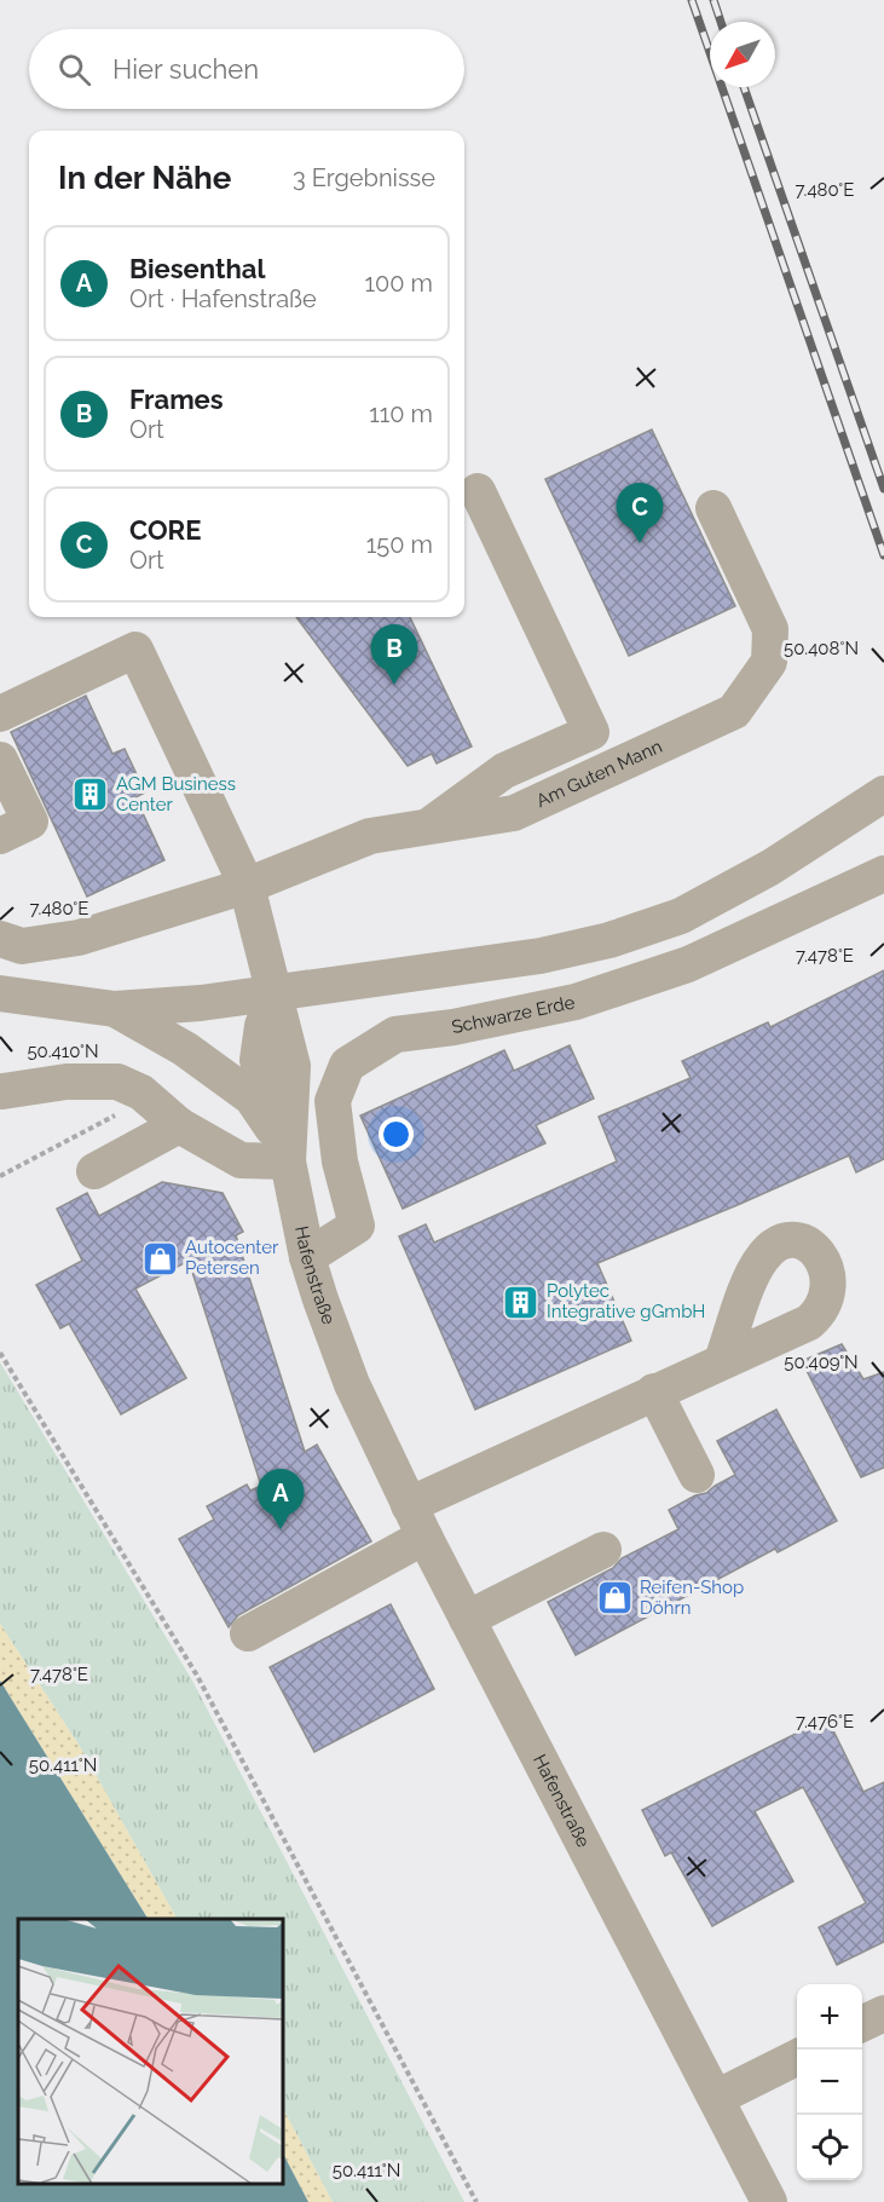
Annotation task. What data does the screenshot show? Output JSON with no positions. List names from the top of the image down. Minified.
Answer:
{"streets":{"street":["Am Guten Mann","Schwarze Erde","Hafenstraße"]},"crossings":[["Schwarze Erde","Hafenstraße"]],"places":{"building":["AGM Business Center","Polytec Integrative gGmbH"],"shop":["Autocenter Petersen","Reifen-Shop Döhrn"]},"north":"bottom left","page":{"search":"Hier suchen","heading":["In der Nähe","3 Ergebnisse"],"list":[{"mark":"A","name":"Biesenthal","note":"Ort · Hafenstraße","value":"100 m"},{"mark":"B","name":"Frames","note":"Ort","value":"110 m"},{"mark":"C","name":"CORE","note":"Ort","value":"150 m"}],"pins":["C","B","A"],"map_buttons":["+","−"]},"coordinates":["7.480°E","50.408°N","7.478°E","50.410°N","50.409°N","7.476°E","50.411°N"]}
